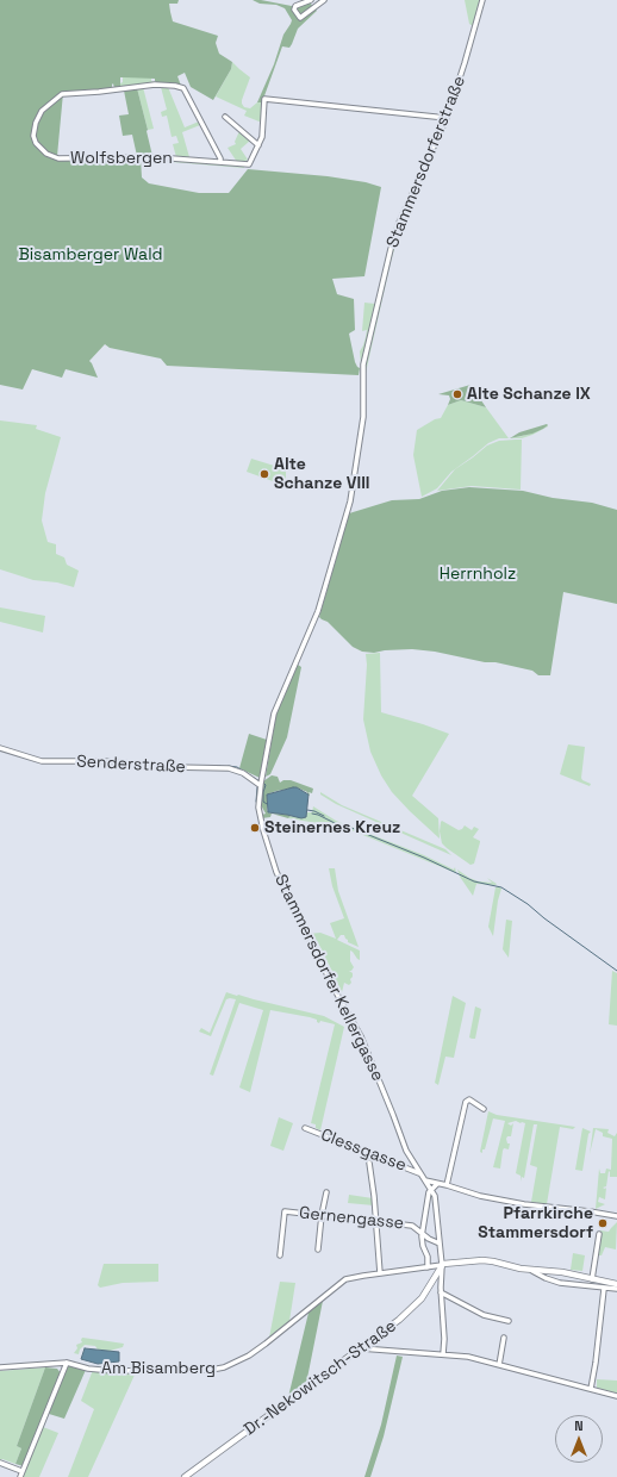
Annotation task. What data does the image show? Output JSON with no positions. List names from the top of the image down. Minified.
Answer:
{"streets":{"main road":["Dr.-Nekowitsch-Straße"],"street":["Wolfsbergen","Stammersdorferstraße","Senderstraße","Stammersdorfer Kellergasse","Clessgasse","Gernengasse","Am Bisamberg"]},"crossings":[["Wolfsbergen","Stammersdorferstraße"],["Stammersdorferstraße","Stammersdorfer Kellergasse"],["Senderstraße","Stammersdorfer Kellergasse"],["Stammersdorfer Kellergasse","Clessgasse"]],"parks":["Bisamberger Wald","Herrnholz"],"places":["Alte Schanze IX","Alte Schanze VIII","Steinernes Kreuz","Pfarrkirche Stammersdorf"],"north":"top"}
